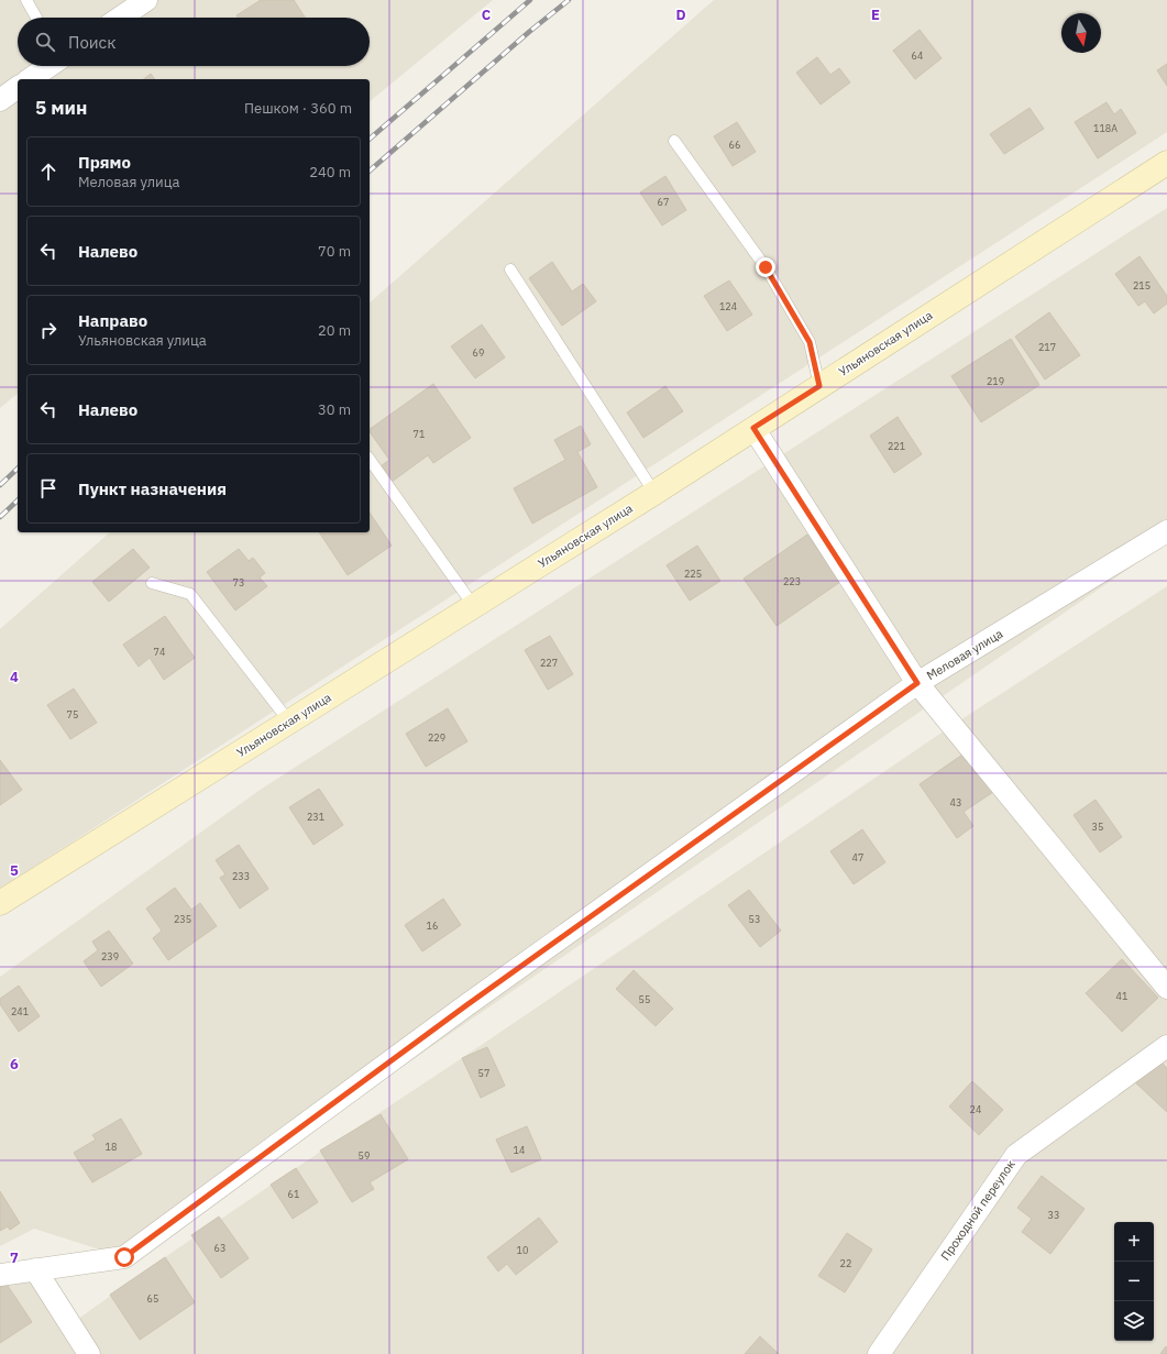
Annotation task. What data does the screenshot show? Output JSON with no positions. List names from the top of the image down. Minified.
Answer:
{"streets":{"main road":["Ульяновская улица"],"street":["Меловая улица","Проходной переулок"]},"house_numbers":["64","118А","66","67","215","124","217","69","219","71","221","225","223","73","74","227","75","229","43","231","35","47","233","235","53","16","239","41","55","241","57","24","18","14","59","61","33","63","10","22","65"],"north":"bottom","page":{"search":"Поиск","heading":["5 мин","Пешком · 360 m"],"list":[["Прямо","Меловая улица","240 m"],["Налево","70 m"],["Направо","Ульяновская улица","20 m"],["Налево","30 m"],"Пункт назначения"],"map_buttons":["+","−"]},"grid":{"columns":["C","D","E"],"rows":["4","5","6","7"]}}
